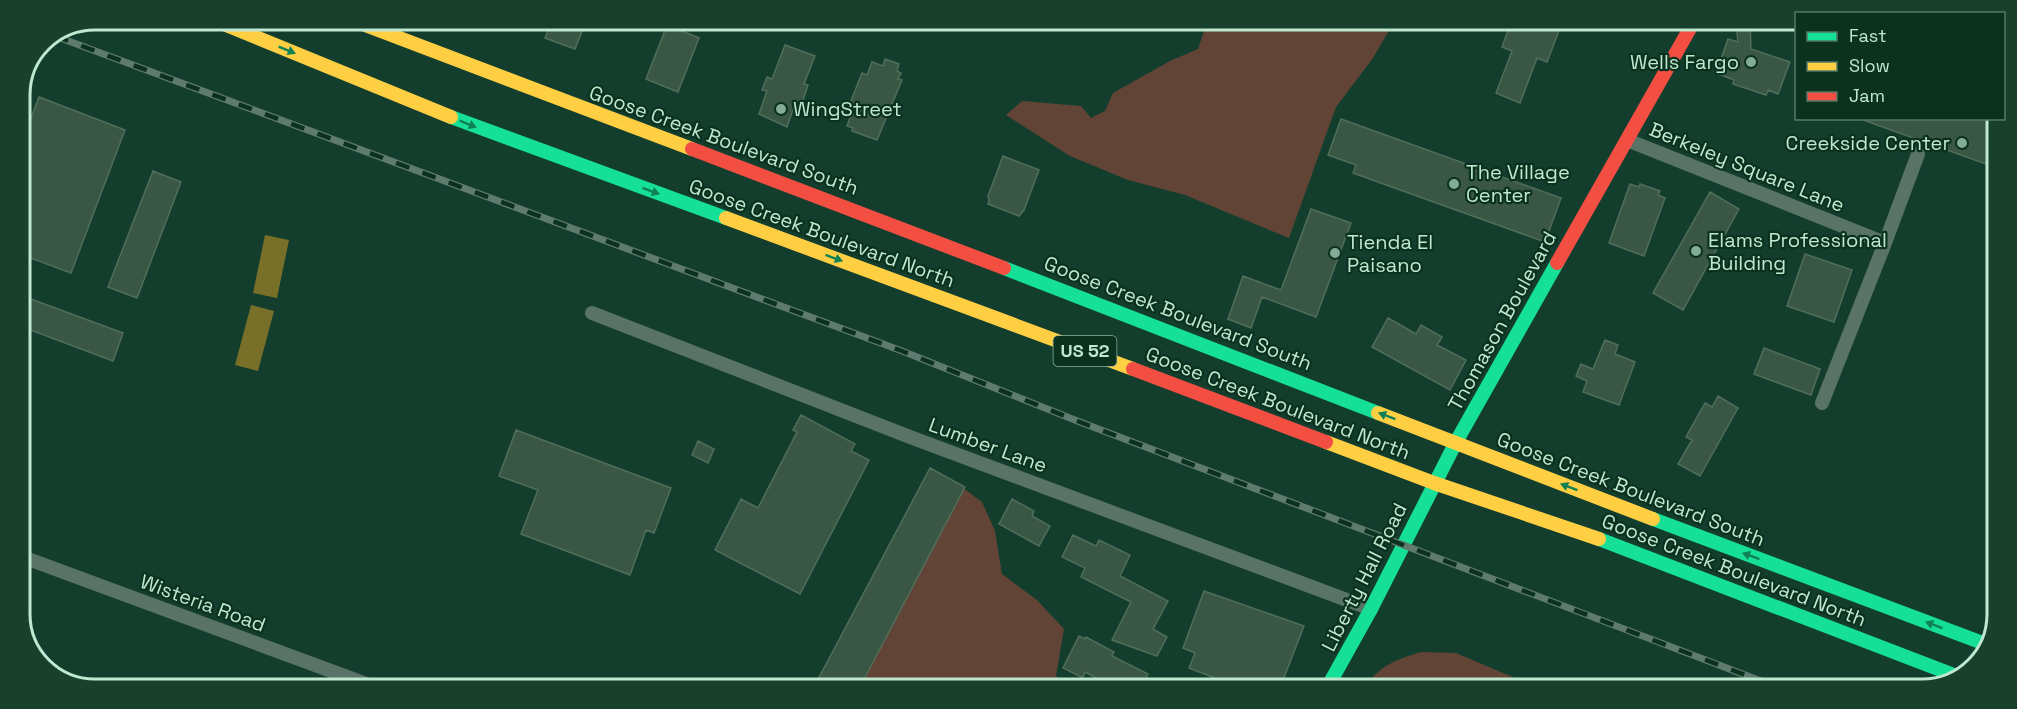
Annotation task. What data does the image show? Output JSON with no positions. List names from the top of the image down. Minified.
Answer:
{"streets":{"main road":["Goose Creek Boulevard South","Goose Creek Boulevard North","Thomason Boulevard","US 52","Liberty Hall Road"],"street":["Berkeley Square Lane","Lumber Lane","Wisteria Road"]},"crossings":[["Goose Creek Boulevard South","Thomason Boulevard"],["Berkeley Square Lane","Thomason Boulevard"],["Goose Creek Boulevard North","Thomason Boulevard"],["Goose Creek Boulevard North","Liberty Hall Road"],["Thomason Boulevard","Liberty Hall Road"],["Lumber Lane","Liberty Hall Road"]],"one_way":["Goose Creek Boulevard South","Goose Creek Boulevard North"],"places":["Wells Fargo","WingStreet","Creekside Center","The Village Center","Elams Professional Building","Tienda El Paisano"],"legend":["Fast","Slow","Jam"]}
